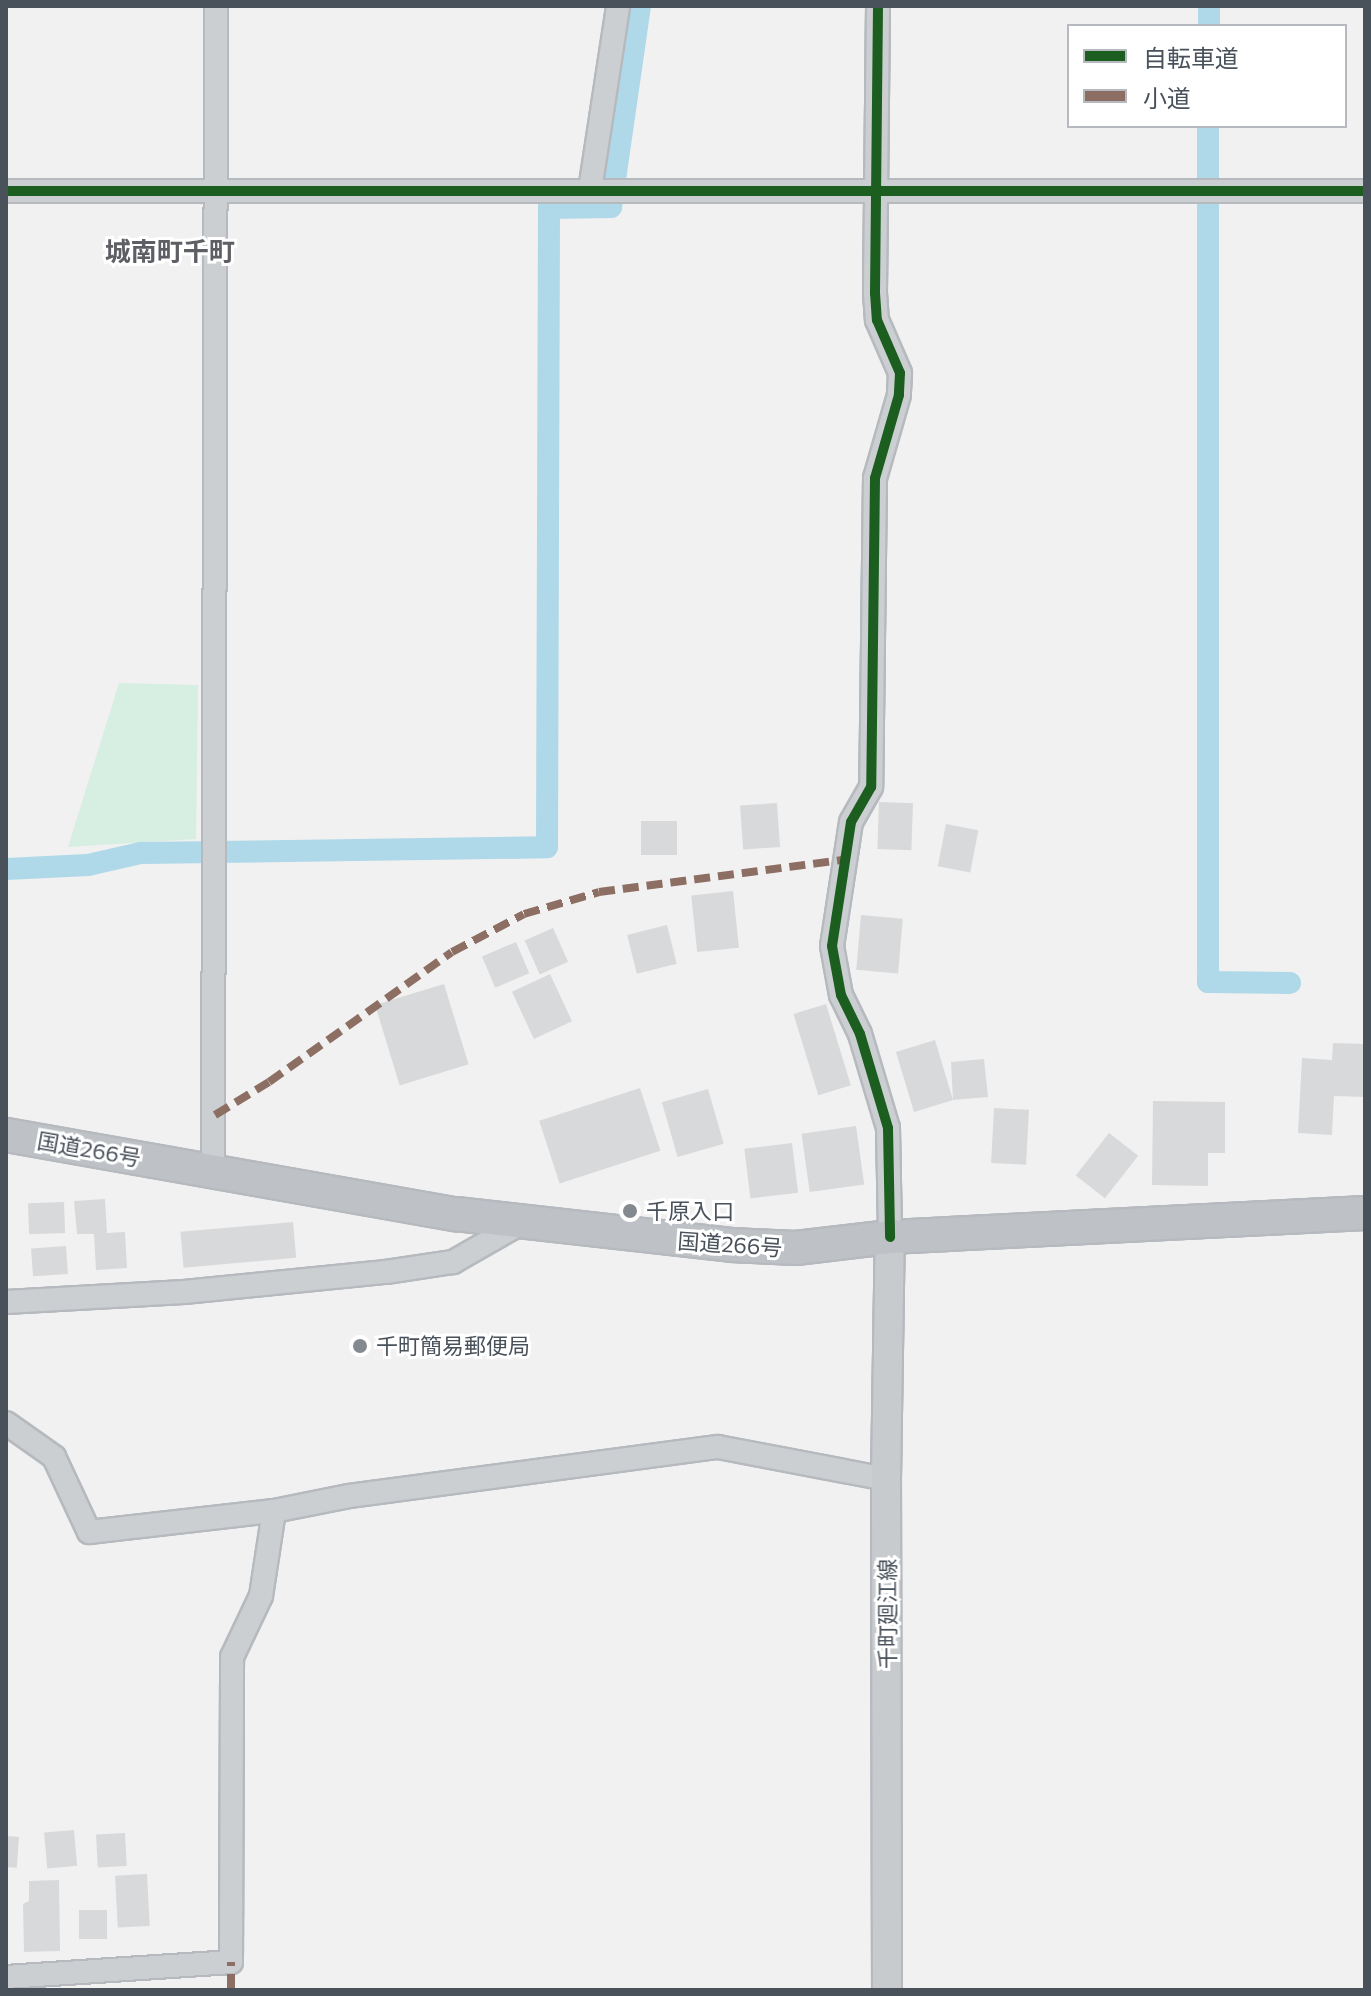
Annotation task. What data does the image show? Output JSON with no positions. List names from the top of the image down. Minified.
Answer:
{"streets":{"highway":["国道266号"],"main road":["千町廻江線"]},"crossings":[["国道266号","千町廻江線"]],"districts":["城南町千町"],"places":["千原入口","千町簡易郵便局"],"legend":["自転車道","小道"]}
